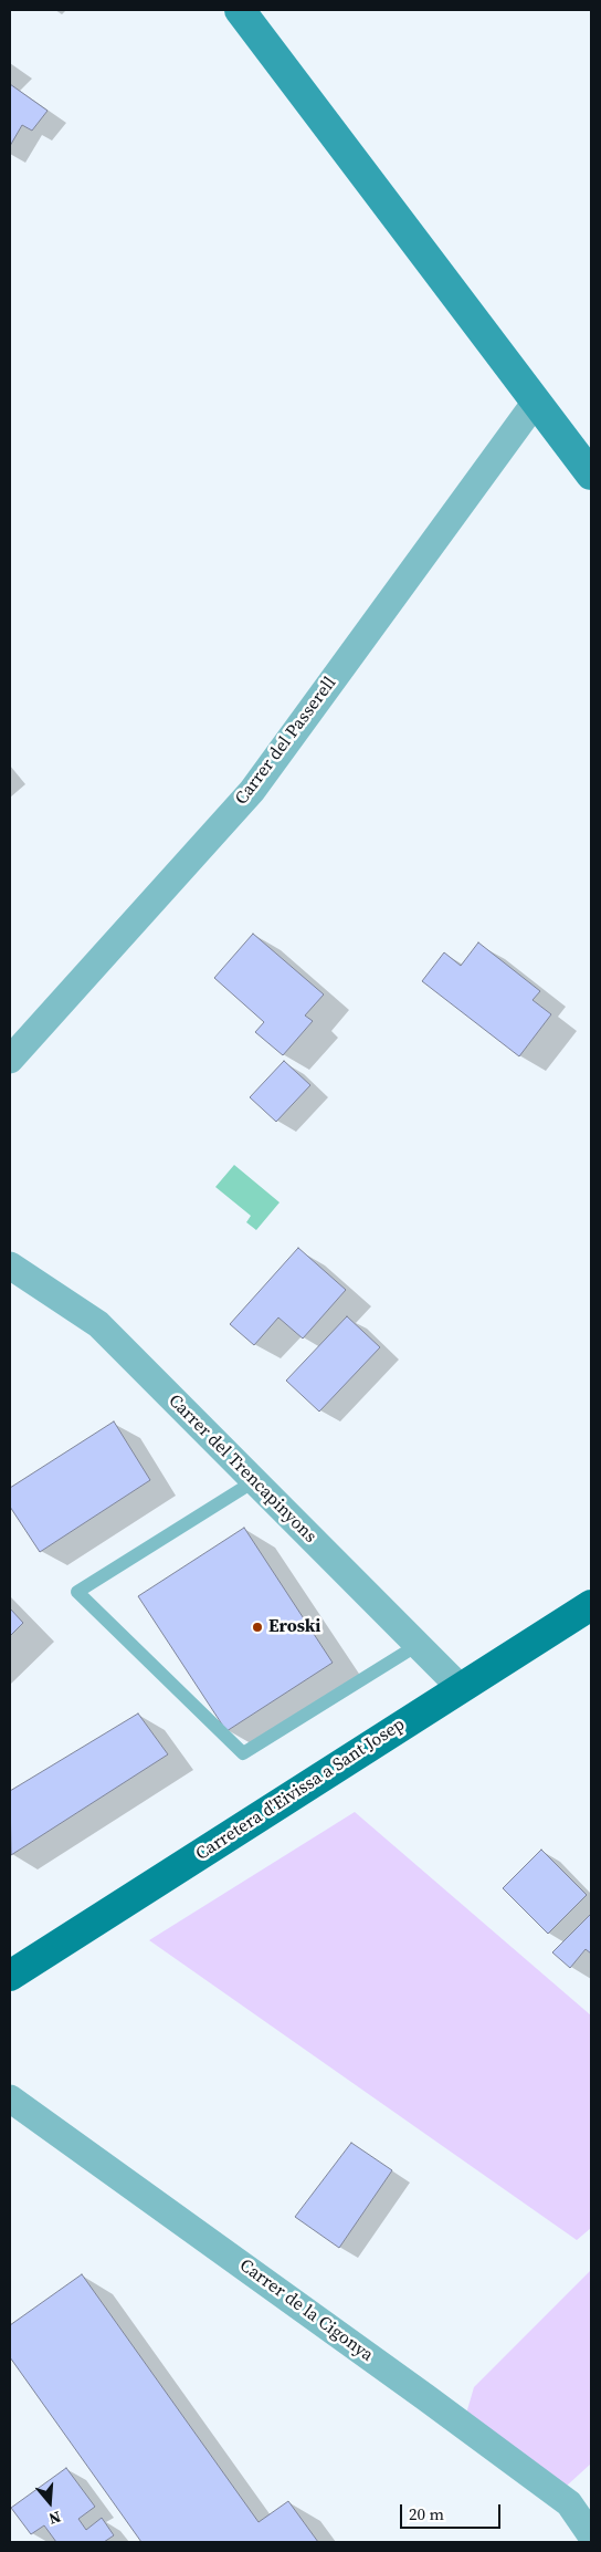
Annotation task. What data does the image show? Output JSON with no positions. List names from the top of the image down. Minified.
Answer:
{"streets":{"main road":["Carretera d'Eivissa a Sant Josep"],"street":["Carrer del Passerell","Carrer del Trencapinyons","Carrer de la Cigonya"]},"crossings":[["Carrer del Trencapinyons","Carretera d'Eivissa a Sant Josep"]],"places":["Eroski"],"scale_bar":"20 m","north":"bottom"}
